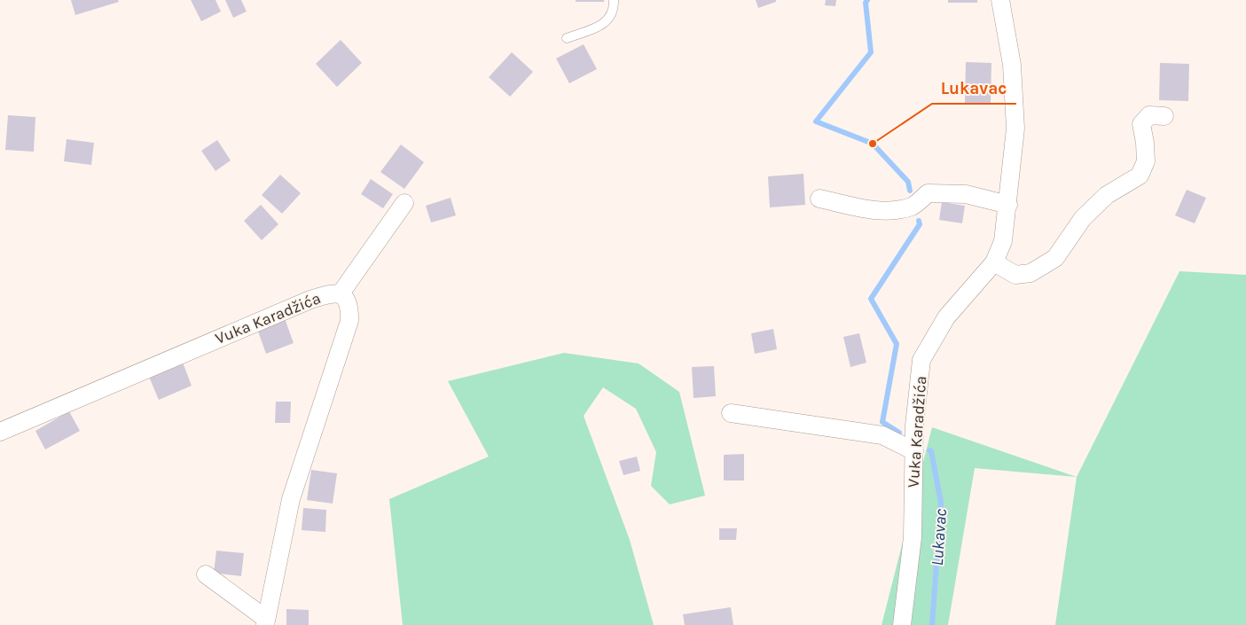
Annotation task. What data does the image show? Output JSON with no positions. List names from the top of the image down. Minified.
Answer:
{"streets":{"street":["Vuka Karadžića"]},"water":["Lukavac"],"places":["Lukavac"]}
